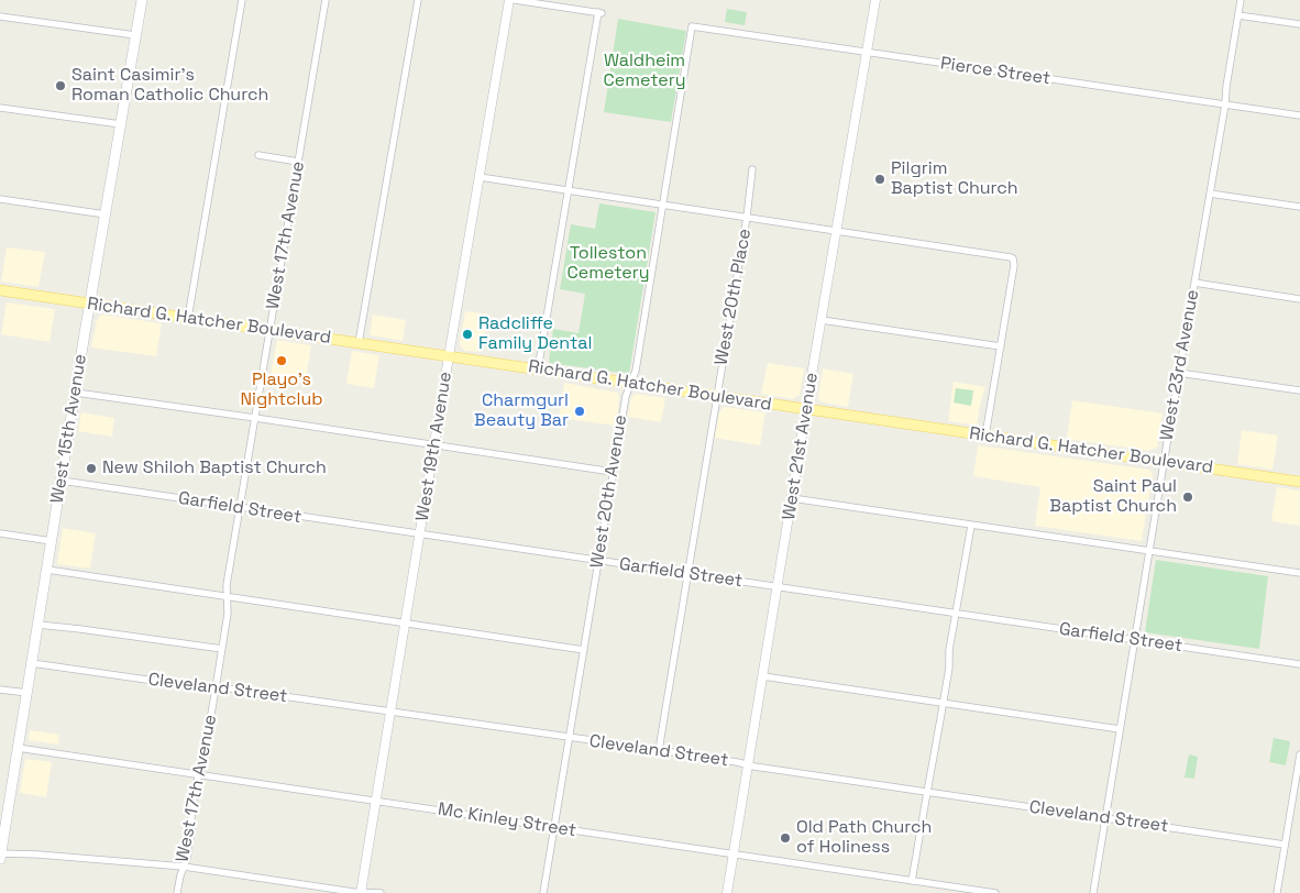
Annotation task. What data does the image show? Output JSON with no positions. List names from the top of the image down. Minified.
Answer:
{"streets":{"main road":["Richard G. Hatcher Boulevard","West 15th Avenue"],"street":["Pierce Street","West 17th Avenue","West 20th Place","West 23rd Avenue","West 19th Avenue","West 21st Avenue","West 20th Avenue","Garfield Street","Cleveland Street","Mc Kinley Street"]},"crossings":[["Pierce Street","West 23rd Avenue"],["Pierce Street","West 21st Avenue"],["Pierce Street","West 20th Avenue"],["West 17th Avenue","Richard G. Hatcher Boulevard"],["West 17th Avenue","Garfield Street"],["West 17th Avenue","Cleveland Street"],["West 17th Avenue","Mc Kinley Street"],["West 20th Place","Richard G. Hatcher Boulevard"],["West 20th Place","Garfield Street"],["West 20th Place","Cleveland Street"],["Richard G. Hatcher Boulevard","West 23rd Avenue"],["Richard G. Hatcher Boulevard","West 15th Avenue"],["Richard G. Hatcher Boulevard","West 19th Avenue"],["Richard G. Hatcher Boulevard","West 21st Avenue"],["Richard G. Hatcher Boulevard","West 20th Avenue"],["West 23rd Avenue","Garfield Street"],["West 23rd Avenue","Cleveland Street"],["West 15th Avenue","Garfield Street"],["West 15th Avenue","Cleveland Street"],["West 15th Avenue","Mc Kinley Street"],["West 19th Avenue","Garfield Street"],["West 19th Avenue","Cleveland Street"],["West 19th Avenue","Mc Kinley Street"],["West 21st Avenue","Garfield Street"],["West 21st Avenue","Cleveland Street"],["West 21st Avenue","Mc Kinley Street"],["West 20th Avenue","Garfield Street"],["West 20th Avenue","Cleveland Street"],["West 20th Avenue","Mc Kinley Street"]],"parks":["Waldheim Cemetery","Tolleston Cemetery"],"places":["Saint Casimir's Roman Catholic Church","Pilgrim Baptist Church","Radcliffe Family Dental","Playo’s Nightclub","Charmgurl Beauty Bar","New Shiloh Baptist Church","Saint Paul Baptist Church","Old Path Church of Holiness"]}
